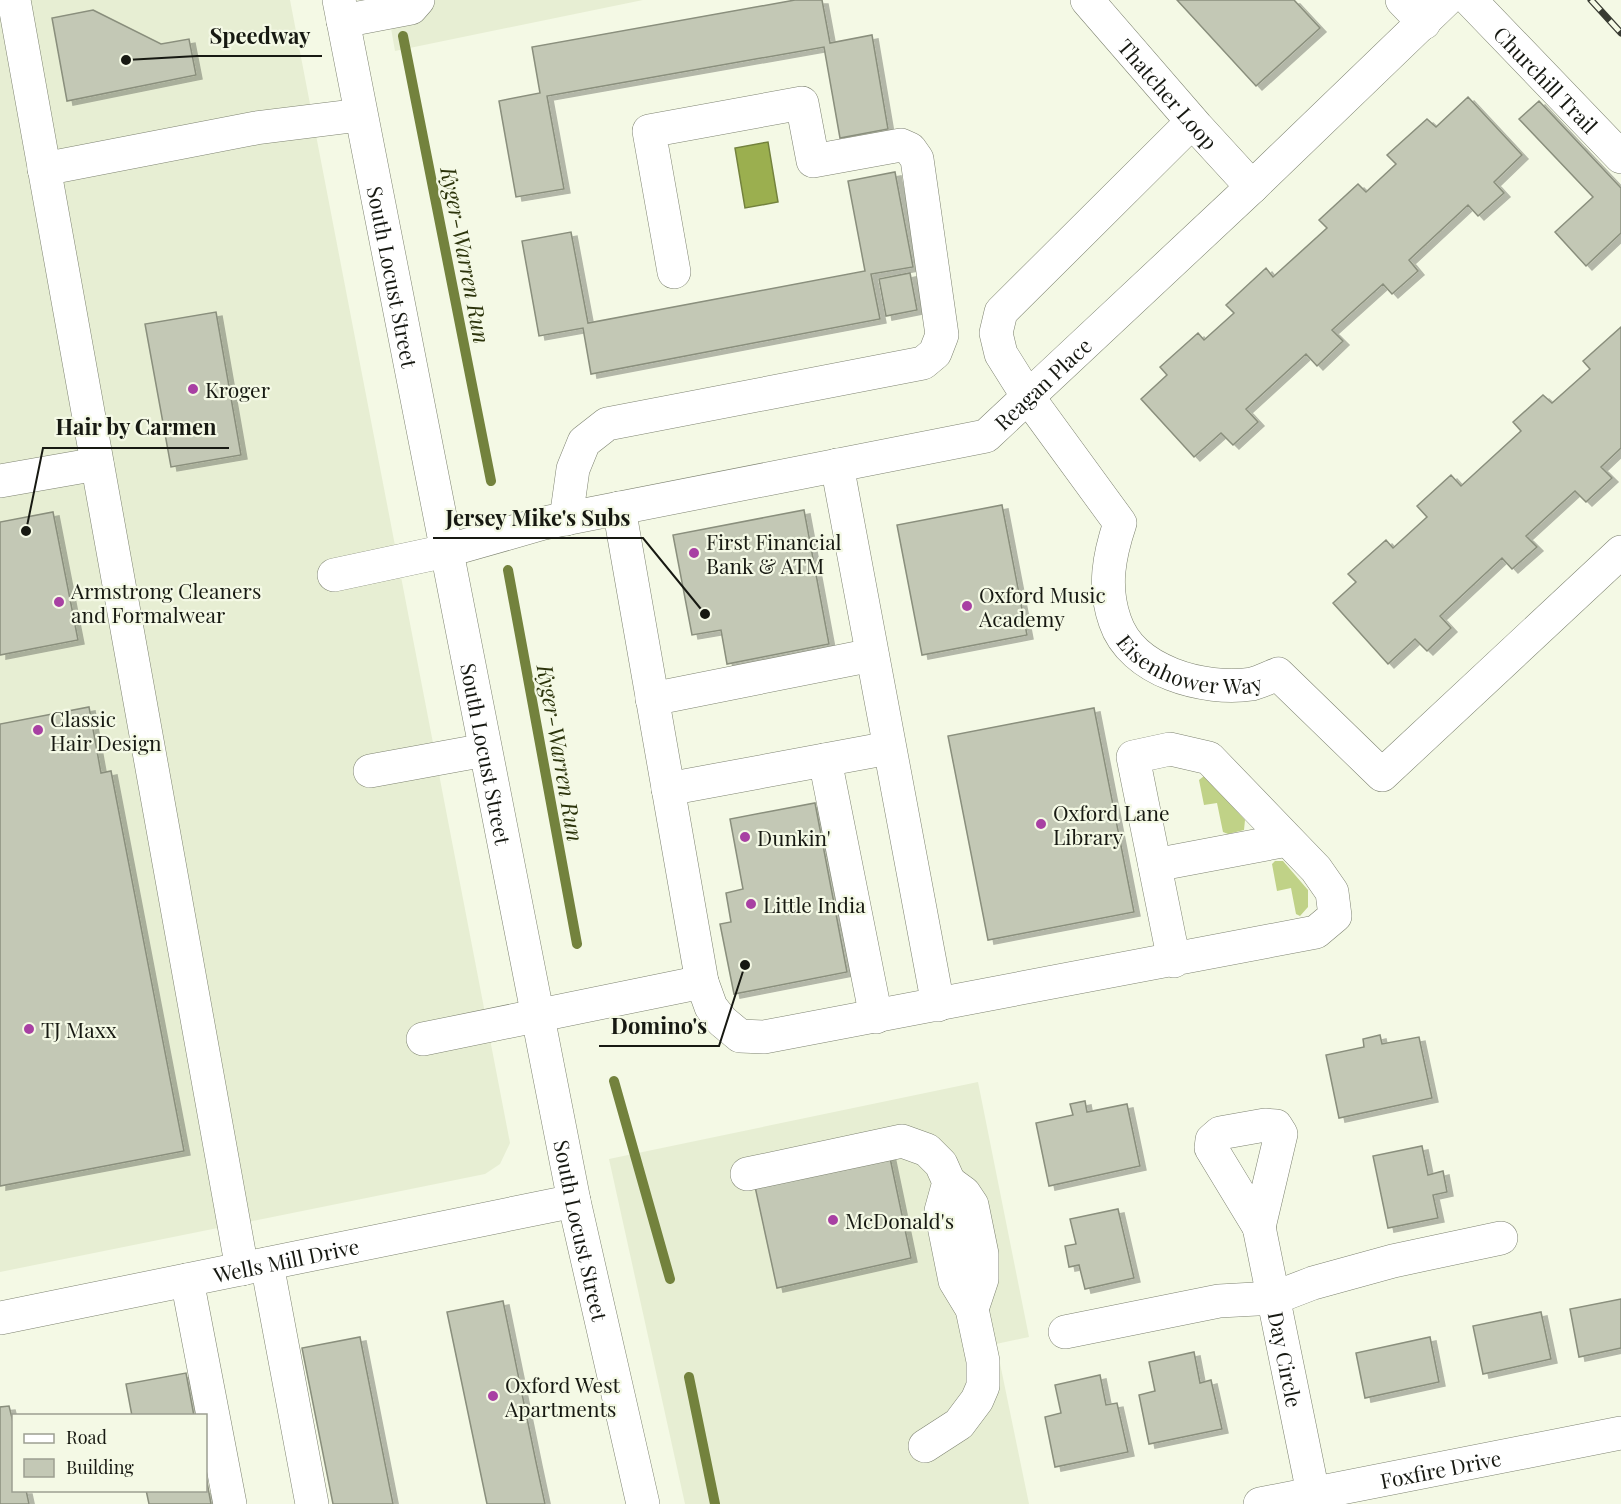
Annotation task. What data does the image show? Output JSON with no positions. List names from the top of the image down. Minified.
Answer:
{"streets":{"street":["Churchill Trail","Thatcher Loop","South Locust Street","Reagan Place","Eisenhower Way","Wells Mill Drive","Day Circle","Foxfire Drive"]},"crossings":[["Thatcher Loop","Reagan Place"],["South Locust Street","Reagan Place"],["South Locust Street","Wells Mill Drive"],["Reagan Place","Eisenhower Way"],["Day Circle","Foxfire Drive"]],"water":["Kyger-Warren Run"],"places":["Speedway","Kroger","Hair by Carmen","First Financial Bank & ATM","Armstrong Cleaners and Formalwear","Oxford Music Academy","Jersey Mike's Subs","Classic Hair Design","Oxford Lane Library","Dunkin'","Little India","Domino's","TJ Maxx","McDonald's","Oxford West Apartments"],"legend":["Road","Building"]}
